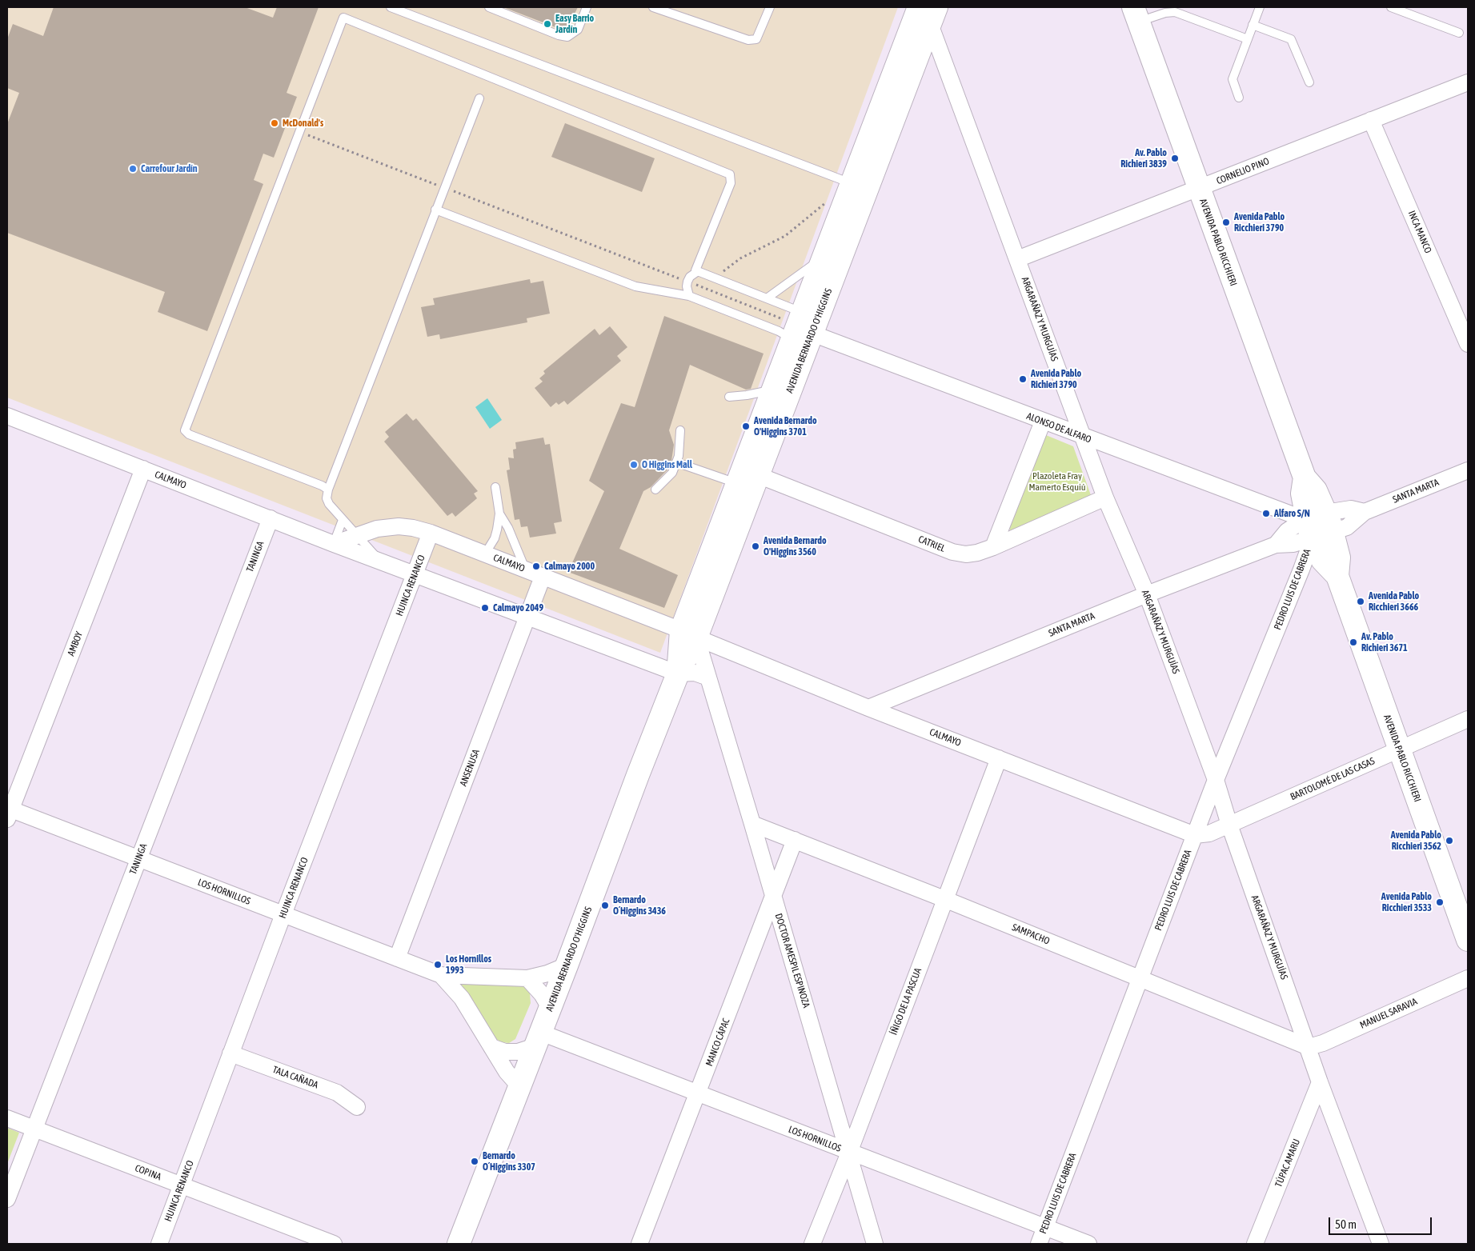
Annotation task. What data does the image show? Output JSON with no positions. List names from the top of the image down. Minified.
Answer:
{"streets":{"main road":["AVENIDA PABLO RICCHIERI","AVENIDA BERNARDO O'HIGGINS"],"street":["CORNELIO PINO","INCA MANCO","ARGARAÑAZ Y MURGUÍAS","ALONSO DE ALFARO","CALMAYO","SANTA MARTA","CATRIEL","TANINGA","HUINCA RENANCO","PEDRO LUIS DE CABRERA","AMBOY","ANSENUSA","BARTOLOMÉ DE LAS CASAS","LOS HORNILLOS","SAMPACHO","DOCTOR AMESPIL ESPINOZA","ÍÑIGO DE LA PASCUA","MANUEL SARAVIA","MANCO CÁPAC","TALA CAÑADA","TÚPAC AMARU","COPINA"]},"crossings":[["CORNELIO PINO","INCA MANCO"],["CORNELIO PINO","AVENIDA PABLO RICCHIERI"],["CORNELIO PINO","ARGARAÑAZ Y MURGUÍAS"],["AVENIDA PABLO RICCHIERI","ALONSO DE ALFARO"],["AVENIDA PABLO RICCHIERI","SANTA MARTA"],["AVENIDA PABLO RICCHIERI","PEDRO LUIS DE CABRERA"],["AVENIDA PABLO RICCHIERI","BARTOLOMÉ DE LAS CASAS"],["ARGARAÑAZ Y MURGUÍAS","AVENIDA BERNARDO O'HIGGINS"],["ARGARAÑAZ Y MURGUÍAS","ALONSO DE ALFARO"],["ARGARAÑAZ Y MURGUÍAS","SANTA MARTA"],["ARGARAÑAZ Y MURGUÍAS","CATRIEL"],["ARGARAÑAZ Y MURGUÍAS","PEDRO LUIS DE CABRERA"],["ARGARAÑAZ Y MURGUÍAS","BARTOLOMÉ DE LAS CASAS"],["ARGARAÑAZ Y MURGUÍAS","SAMPACHO"],["ARGARAÑAZ Y MURGUÍAS","MANUEL SARAVIA"],["ARGARAÑAZ Y MURGUÍAS","TÚPAC AMARU"],["AVENIDA BERNARDO O'HIGGINS","ALONSO DE ALFARO"],["AVENIDA BERNARDO O'HIGGINS","CALMAYO"],["AVENIDA BERNARDO O'HIGGINS","CATRIEL"],["AVENIDA BERNARDO O'HIGGINS","LOS HORNILLOS"],["AVENIDA BERNARDO O'HIGGINS","DOCTOR AMESPIL ESPINOZA"],["ALONSO DE ALFARO","SANTA MARTA"],["ALONSO DE ALFARO","PEDRO LUIS DE CABRERA"],["CALMAYO","SANTA MARTA"],["CALMAYO","TANINGA"],["CALMAYO","HUINCA RENANCO"],["CALMAYO","PEDRO LUIS DE CABRERA"],["CALMAYO","AMBOY"],["CALMAYO","ANSENUSA"],["CALMAYO","BARTOLOMÉ DE LAS CASAS"],["CALMAYO","DOCTOR AMESPIL ESPINOZA"],["CALMAYO","ÍÑIGO DE LA PASCUA"],["SANTA MARTA","PEDRO LUIS DE CABRERA"],["TANINGA","LOS HORNILLOS"],["TANINGA","COPINA"],["HUINCA RENANCO","LOS HORNILLOS"],["HUINCA RENANCO","TALA CAÑADA"],["HUINCA RENANCO","COPINA"],["PEDRO LUIS DE CABRERA","BARTOLOMÉ DE LAS CASAS"],["PEDRO LUIS DE CABRERA","LOS HORNILLOS"],["PEDRO LUIS DE CABRERA","SAMPACHO"],["AMBOY","LOS HORNILLOS"],["ANSENUSA","LOS HORNILLOS"],["LOS HORNILLOS","DOCTOR AMESPIL ESPINOZA"],["LOS HORNILLOS","ÍÑIGO DE LA PASCUA"],["LOS HORNILLOS","MANCO CÁPAC"],["SAMPACHO","DOCTOR AMESPIL ESPINOZA"],["SAMPACHO","ÍÑIGO DE LA PASCUA"],["SAMPACHO","MANUEL SARAVIA"],["SAMPACHO","MANCO CÁPAC"],["DOCTOR AMESPIL ESPINOZA","ÍÑIGO DE LA PASCUA"],["DOCTOR AMESPIL ESPINOZA","MANCO CÁPAC"]],"parks":["Plazoleta Fray Mamerto Esquiú"],"places":["Easy Barrio Jardín","McDonald's","Av. Pablo Richieri 3839","Carrefour Jardín","Avenida Pablo Ricchieri 3790","Avenida Pablo Richieri 3790","Avenida Bernardo O'Higgins 3701","O Higgins Mall","Alfaro S/N","Avenida Bernardo O'Higgins 3560","Calmayo 2000","Avenida Pablo Ricchieri 3666","Calmayo 2049","Av. Pablo Richieri 3671","Avenida Pablo Ricchieri 3562","Avenida Pablo Ricchieri 3533","Bernardo O´Higgins 3436","Los Hornillos 1993","Bernardo O´Higgins 3307"],"scale_bar":"50 m"}
